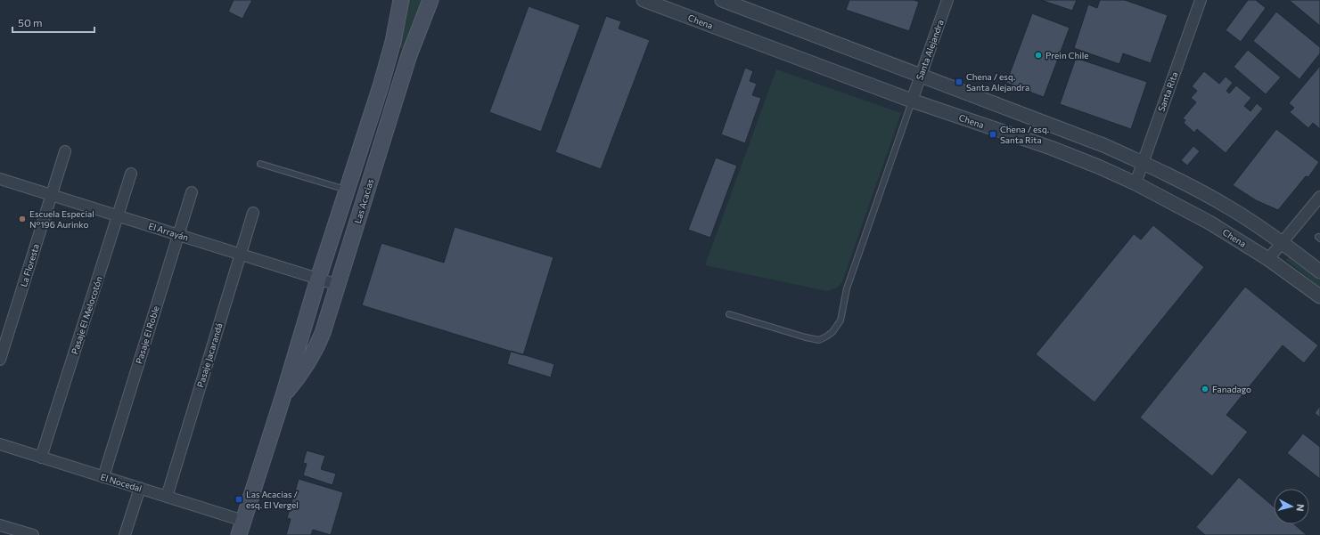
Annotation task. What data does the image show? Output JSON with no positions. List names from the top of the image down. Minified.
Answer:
{"streets":{"main road":["Las Acacias"],"street":["Chena","Santa Alejandra","Santa Rita","El Arrayán","La Floresta","Pasaje El Melocotón","Pasaje El Roble","Pasaje Jacarandá","El Nocedal"]},"crossings":[["Chena","Santa Alejandra"],["Chena","Santa Rita"],["Las Acacias","El Arrayán"],["Las Acacias","El Nocedal"],["El Arrayán","La Floresta"],["El Arrayán","Pasaje El Melocotón"],["El Arrayán","Pasaje El Roble"],["El Arrayán","Pasaje Jacarandá"],["Pasaje El Melocotón","El Nocedal"],["Pasaje El Roble","El Nocedal"],["Pasaje Jacarandá","El Nocedal"]],"places":{"other":["Prein Chile","Escuela Especial N°196 Aurinko","Fanadago"],"transit":["Chena / esq. Santa Alejandra","Chena / esq. Santa Rita","Las Acacias / esq. El Vergel"]},"scale_bar":"50 m","north":"right"}
